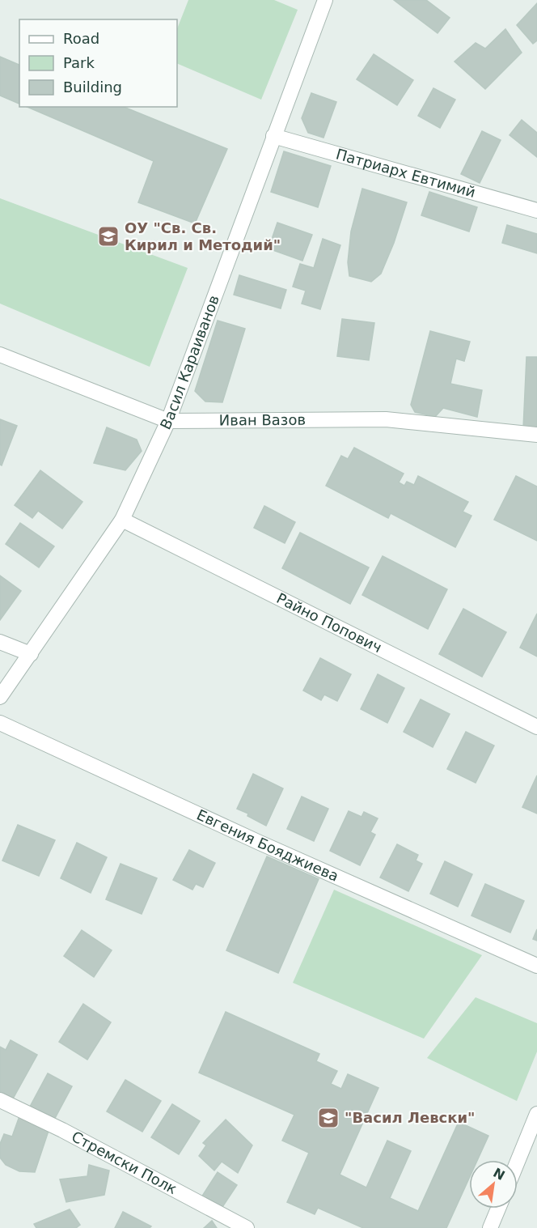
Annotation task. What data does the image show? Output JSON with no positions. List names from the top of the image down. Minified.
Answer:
{"streets":{"street":["Патриарх Евтимий","Васил Караиванов","Иван Вазов","Райно Попович","Евгения Бояджиева","Стремски Полк"]},"crossings":[["Патриарх Евтимий","Васил Караиванов"],["Васил Караиванов","Иван Вазов"],["Васил Караиванов","Райно Попович"]],"places":{"school or university":["ОУ \"Св. Св. Кирил и Методий\"","\"Васил Левски\""]},"legend":["Road","Park","Building"],"north":"top right"}
